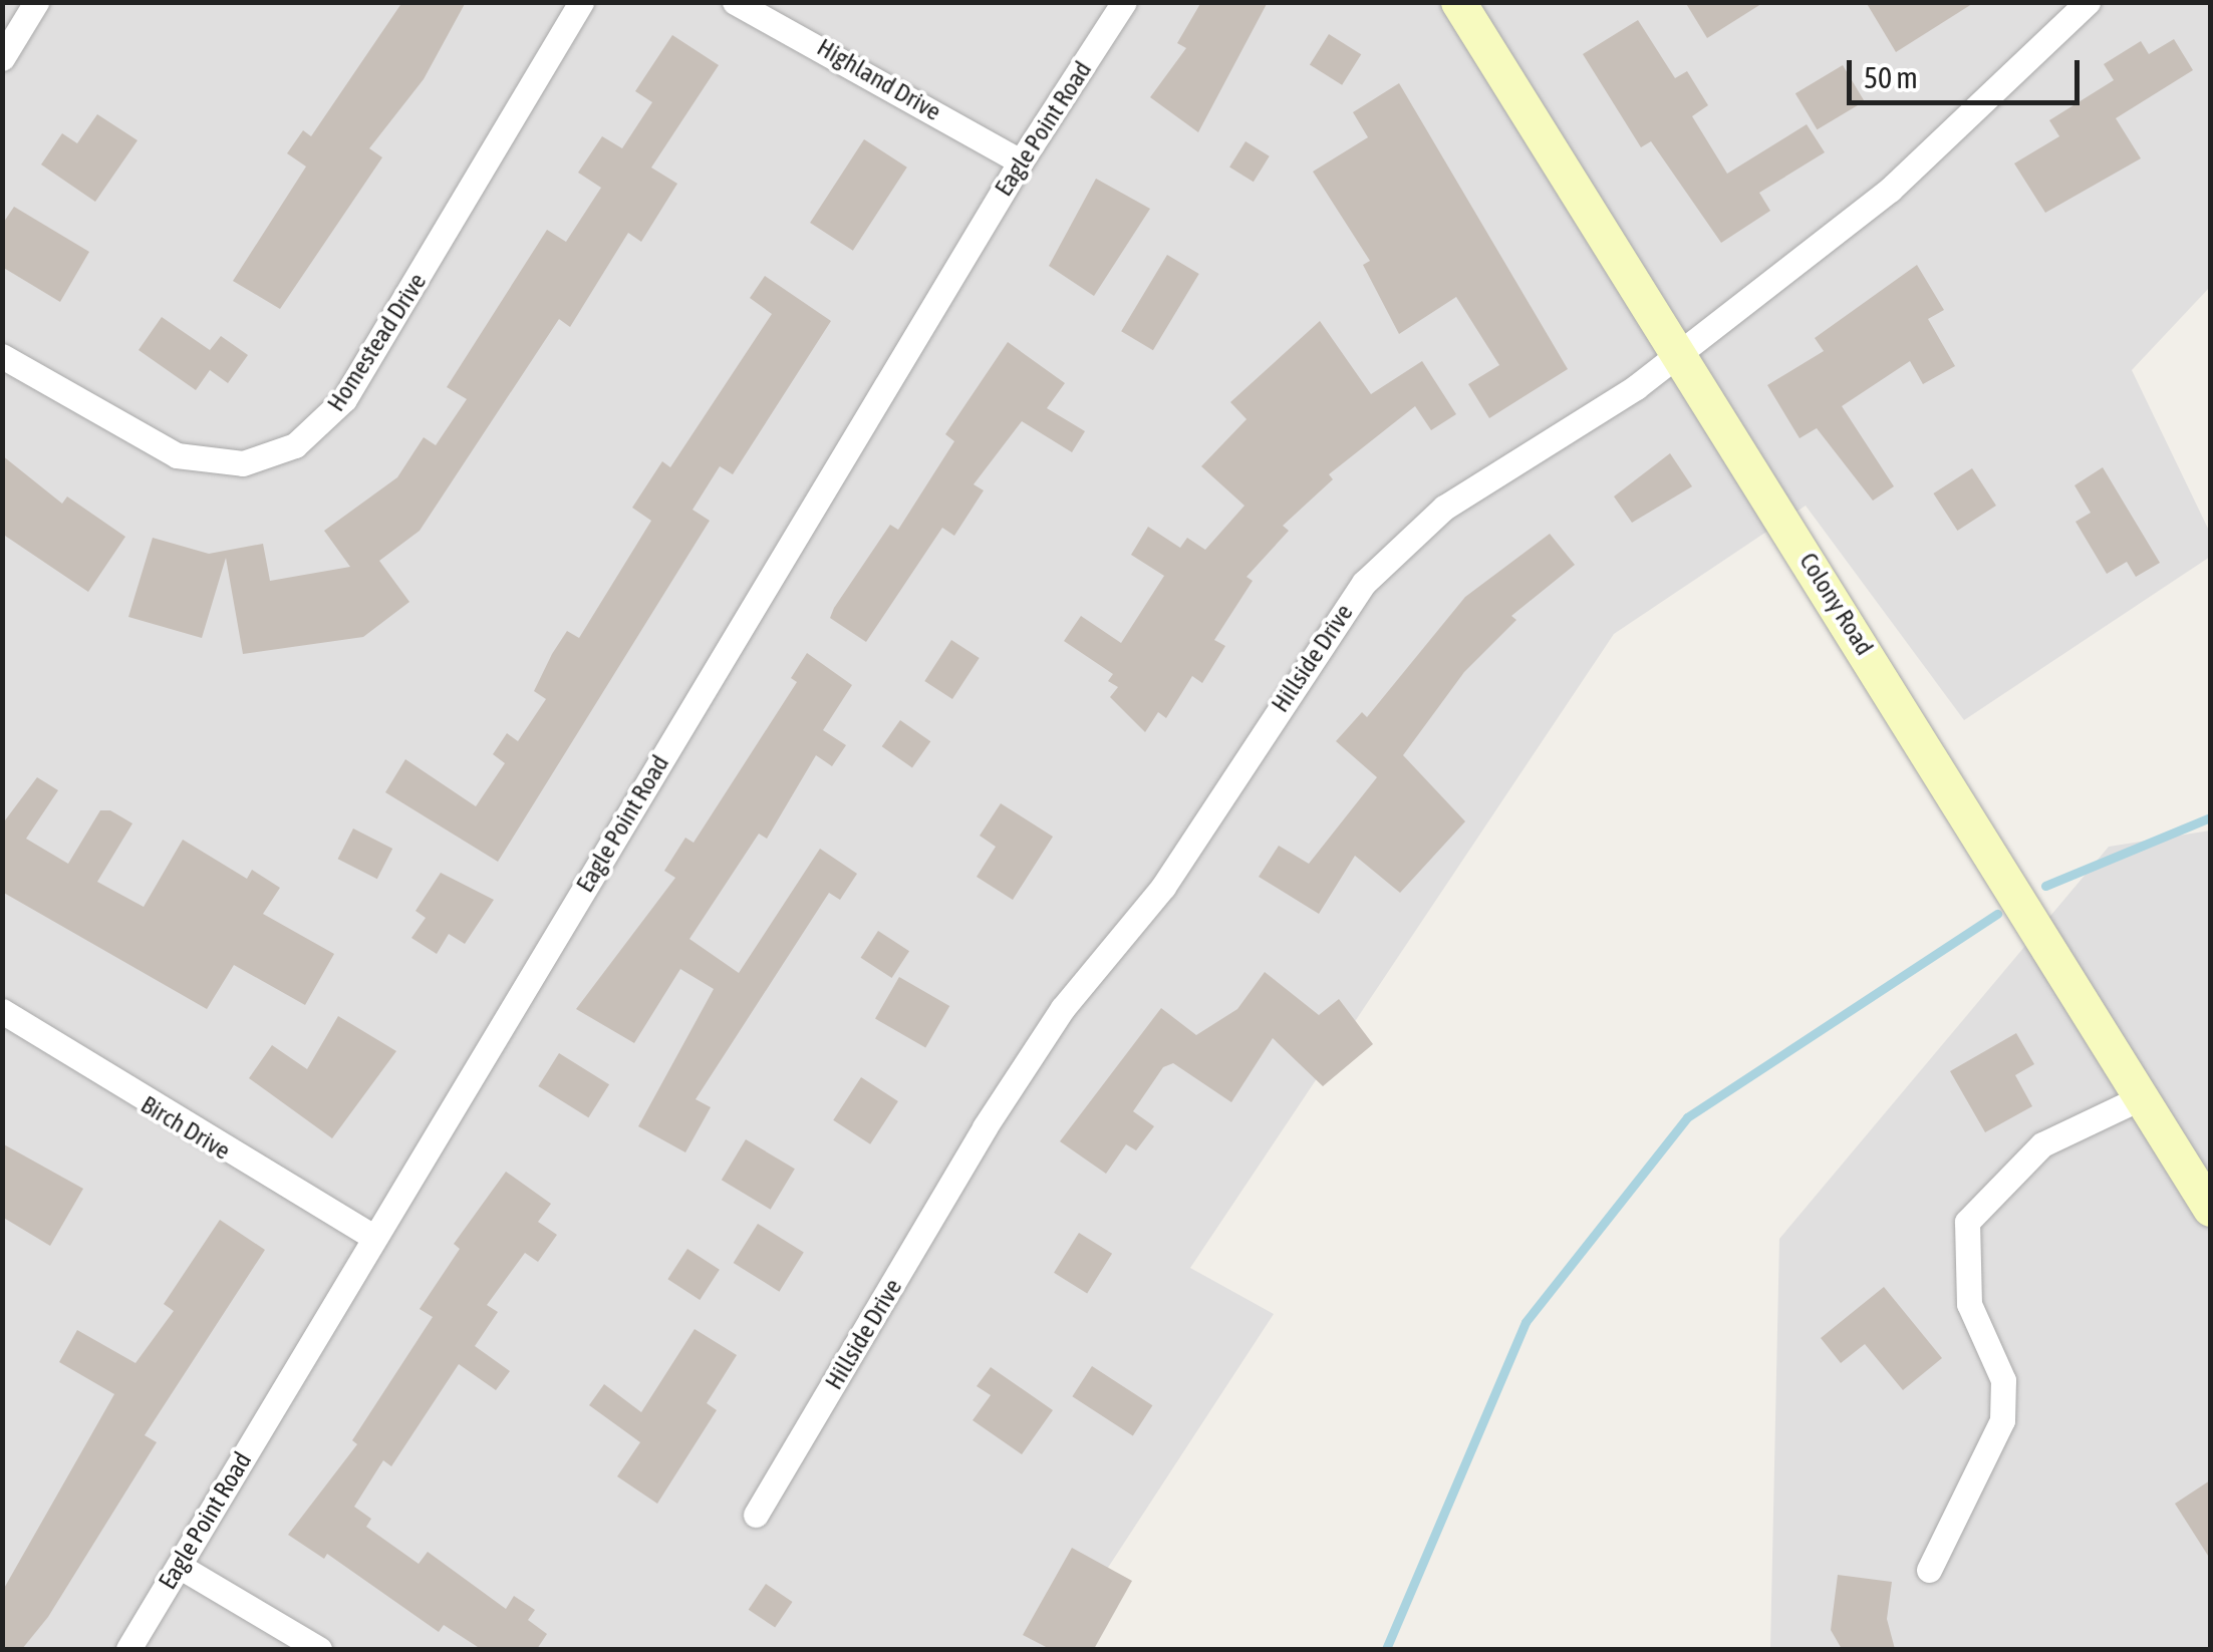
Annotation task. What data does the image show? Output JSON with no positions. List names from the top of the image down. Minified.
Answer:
{"streets":{"street":["Highland Drive","Eagle Point Road","Homestead Drive","Colony Road","Hillside Drive","Birch Drive"]},"crossings":[["Highland Drive","Eagle Point Road"],["Eagle Point Road","Birch Drive"],["Colony Road","Hillside Drive"]],"scale_bar":"50 m"}
